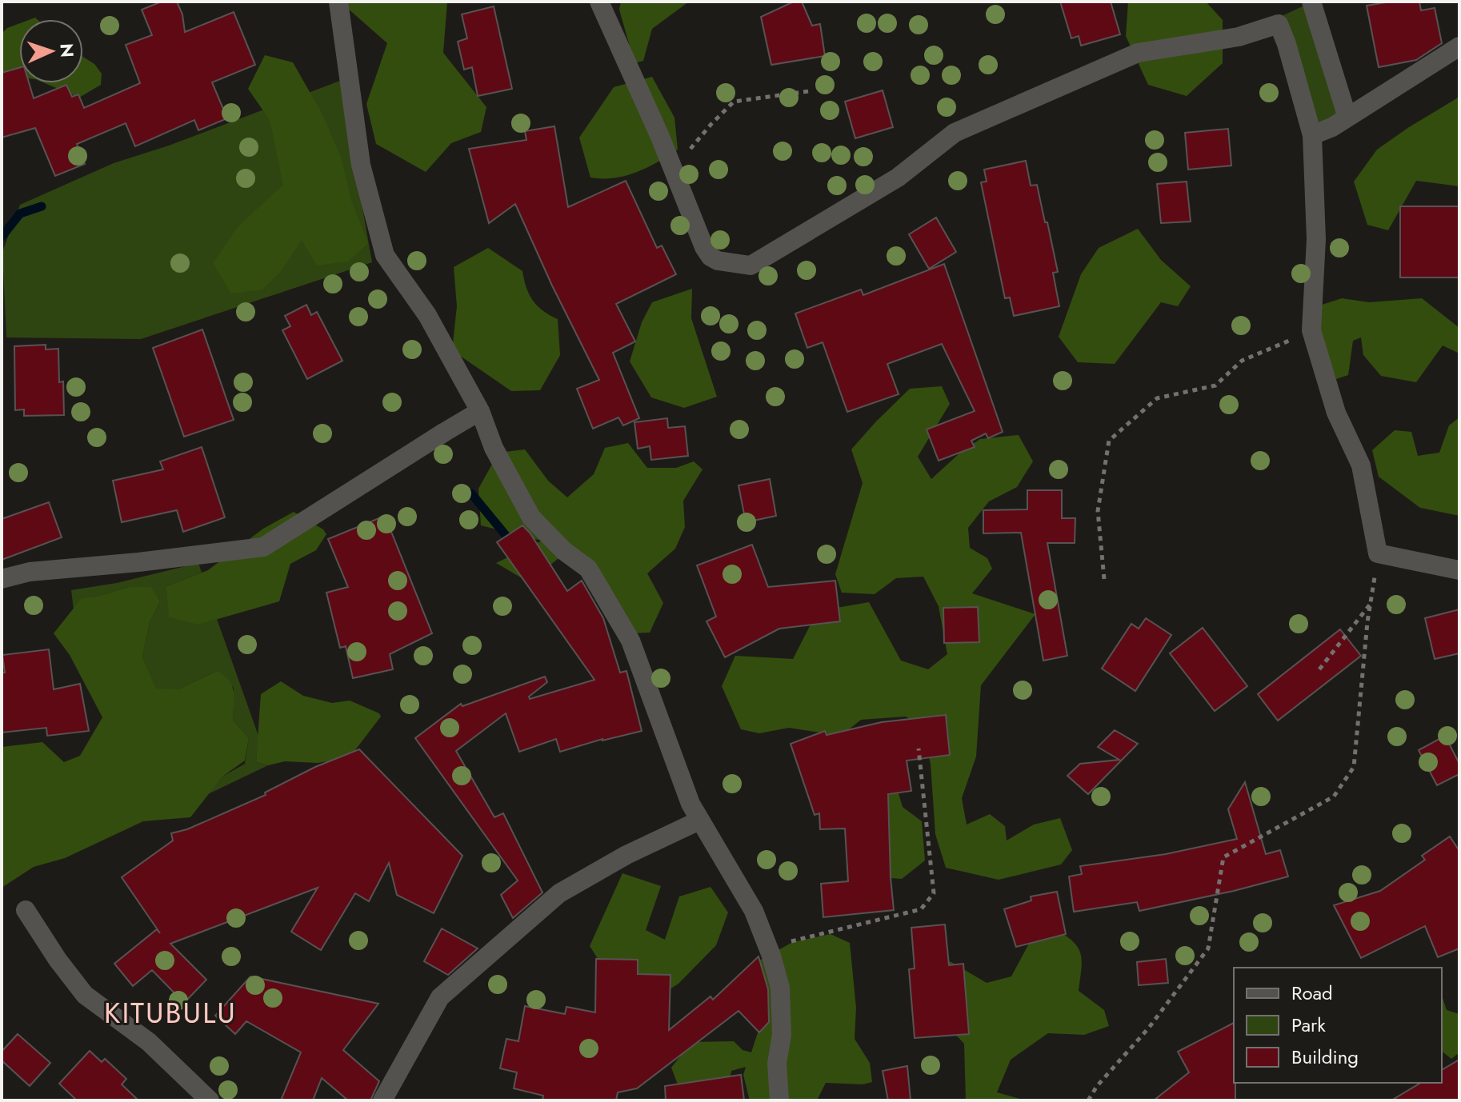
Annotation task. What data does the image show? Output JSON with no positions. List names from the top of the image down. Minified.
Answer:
{"districts":["KITUBULU"],"legend":["Road","Park","Building"],"north":"right"}
